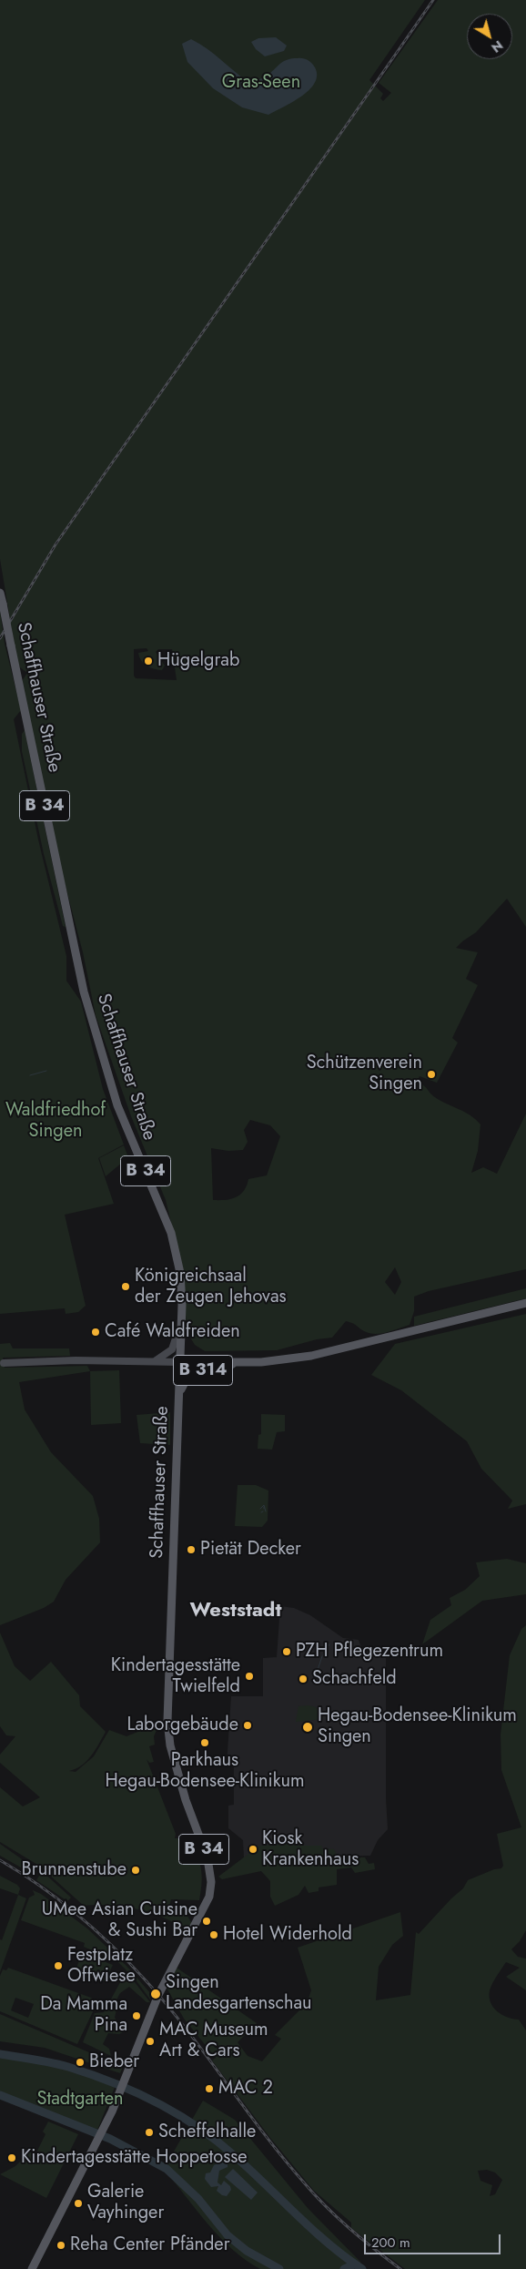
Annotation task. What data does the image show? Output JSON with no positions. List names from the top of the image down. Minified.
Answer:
{"streets":{"main road":["Schaffhauser Straße","B 34","B 314"]},"crossings":[["Schaffhauser Straße","B 314"]],"districts":["Weststadt"],"parks":["Gras-Seen","Waldfriedhof Singen","Stadtgarten"],"places":["Hügelgrab","Schützenverein Singen","Königreichsaal der Zeugen Jehovas","Café Waldfreiden","Pietät Decker","PZH Pflegezentrum","Kindertagesstätte Twielfeld","Schachfeld","Laborgebäude","Hegau-Bodensee-Klinikum Singen","Parkhaus Hegau-Bodensee-Klinikum","Kiosk Krankenhaus","Brunnenstube","UMee Asian Cuisine & Sushi Bar","Hotel Widerhold","Festplatz Offwiese","Singen Landesgartenschau","Da Mamma Pina","MAC Museum Art & Cars","Bieber","MAC 2","Scheffelhalle","Kindertagesstätte Hoppetosse","Galerie Vayhinger","Reha Center Pfänder"],"scale_bar":"200 m","north":"bottom right"}
